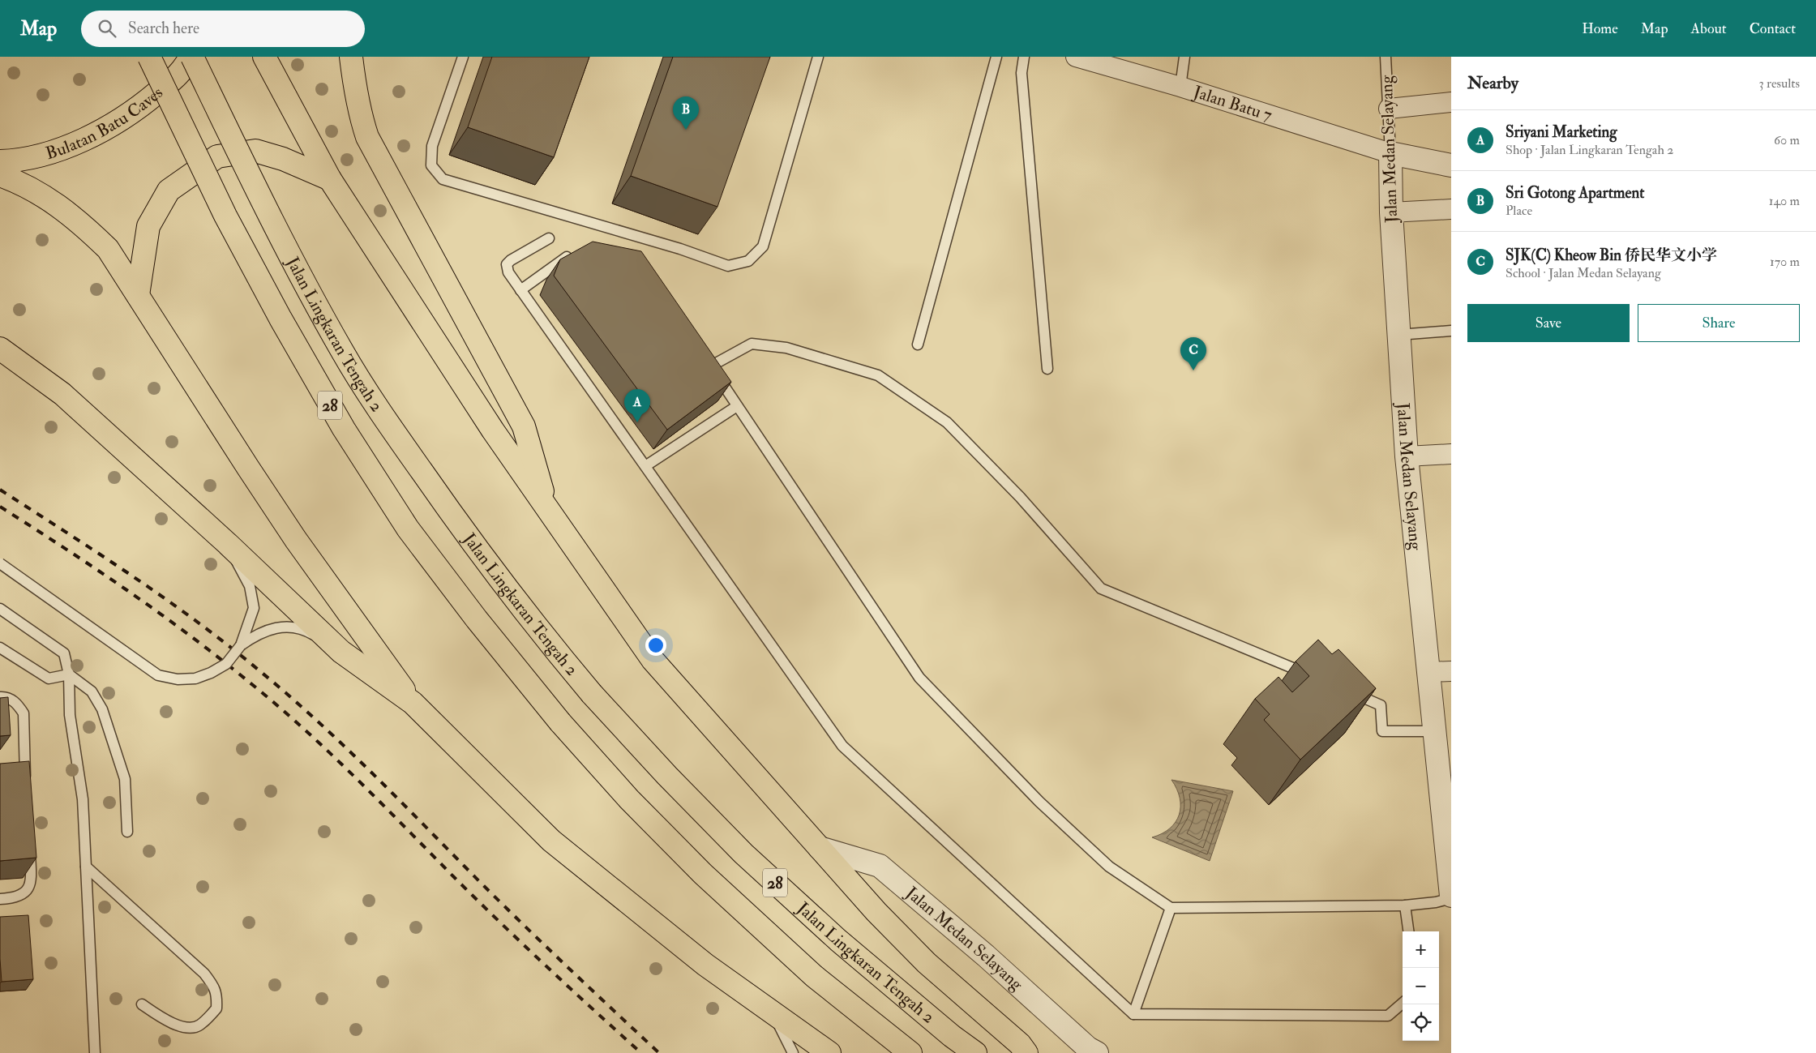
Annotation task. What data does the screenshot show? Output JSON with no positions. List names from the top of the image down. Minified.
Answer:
{"streets":{"highway":["Bulatan Batu Caves","Jalan Lingkaran Tengah 2","28"],"street":["Jalan Batu 7","Jalan Medan Selayang"]},"crossings":[["Jalan Batu 7","Jalan Medan Selayang"],["Bulatan Batu Caves","Jalan Lingkaran Tengah 2"]],"page":{"header":"Map","search":"Search here","nav":["Home","Map","About","Contact"],"heading":["Nearby","3 results"],"pins":["B","C","A"],"list":[{"mark":"A","name":"Sriyani Marketing","note":"Shop · Jalan Lingkaran Tengah 2","value":"60 m"},{"mark":"B","name":"Sri Gotong Apartment","note":"Place","value":"140 m"},{"mark":"C","name":"SJK(C) Kheow Bin 侨民华文小学","note":"School · Jalan Medan Selayang","value":"170 m"}],"buttons":["Save","Share"],"map_buttons":["+","−"]}}
